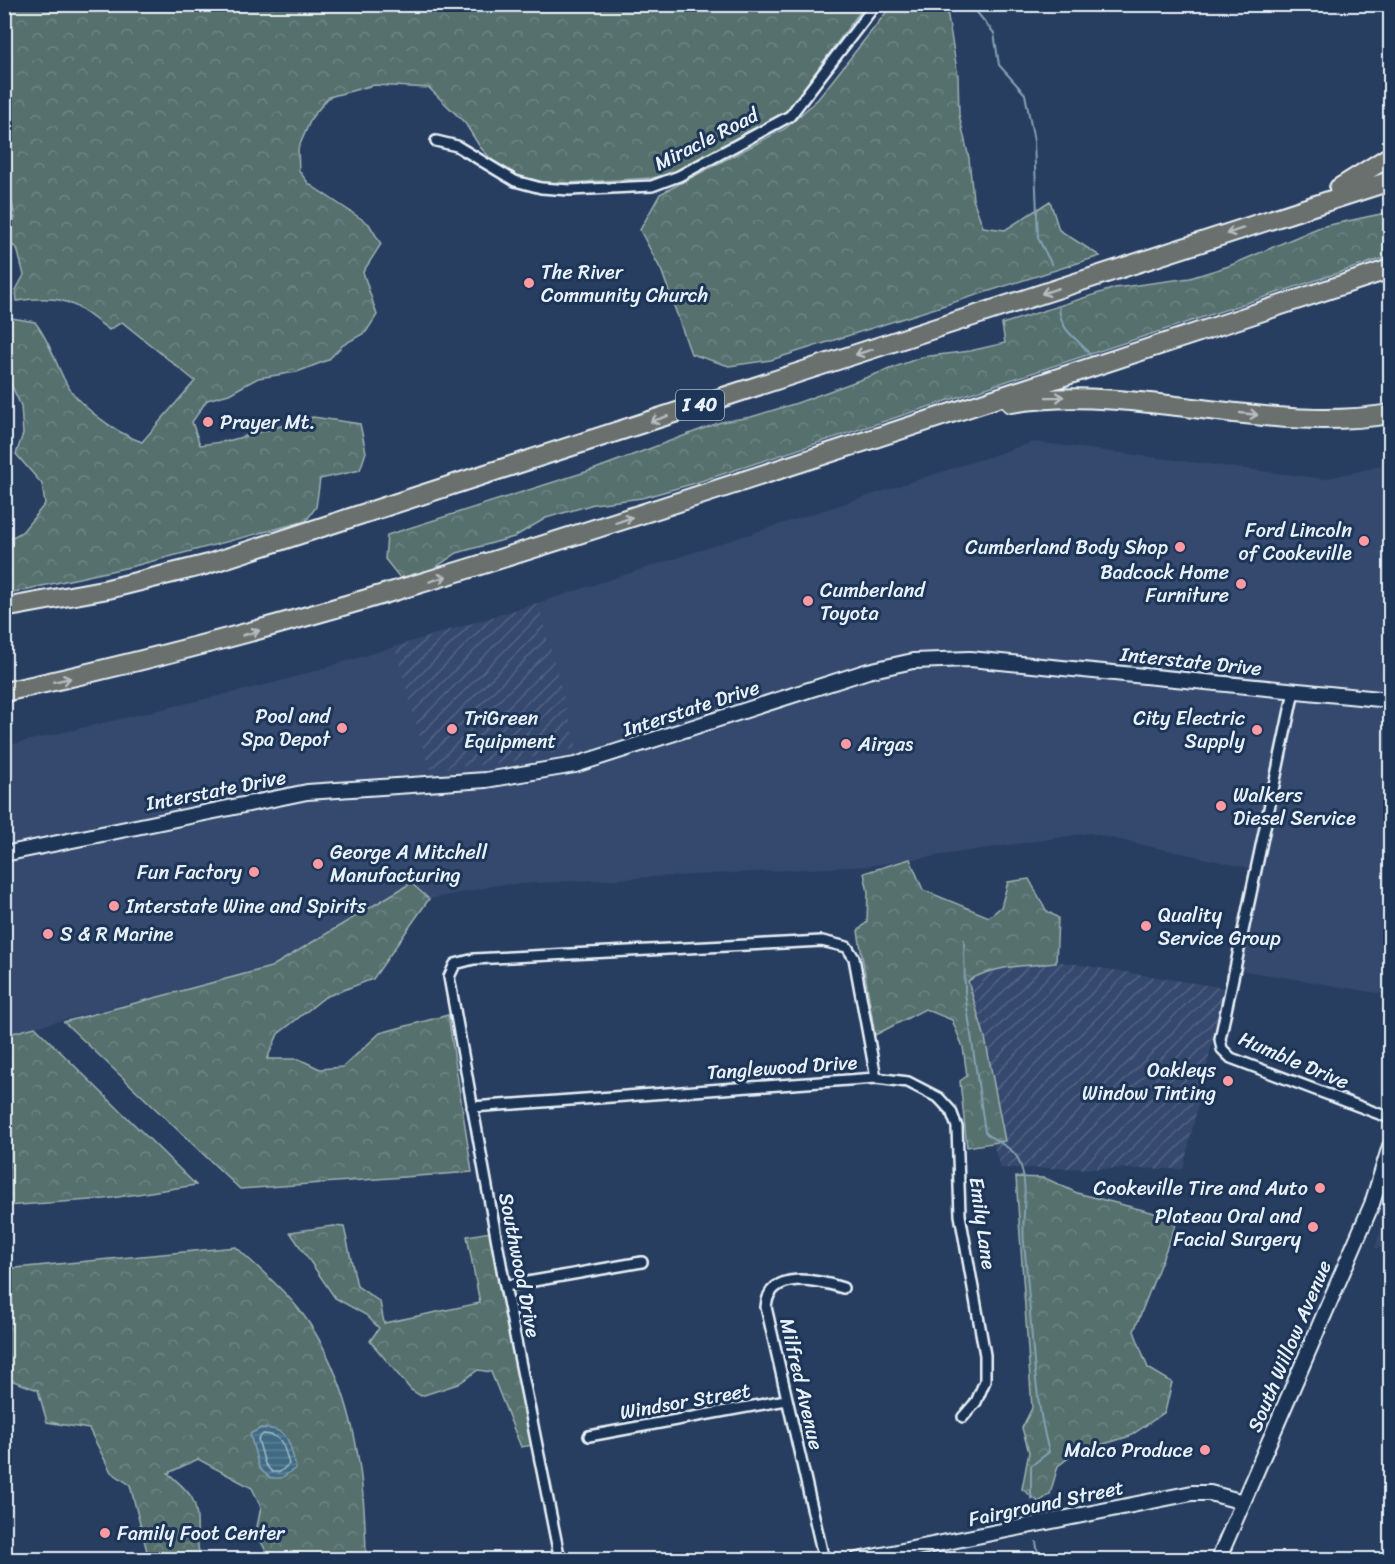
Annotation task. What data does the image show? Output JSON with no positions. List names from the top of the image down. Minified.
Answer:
{"streets":{"highway":["I 40"],"main road":["Interstate Drive","South Willow Avenue","Fairground Street"],"street":["Miracle Road","Humble Drive","Tanglewood Drive","Emily Lane","Southwood Drive","Milfred Avenue","Windsor Street"]},"crossings":[["Interstate Drive","Humble Drive"],["Tanglewood Drive","Emily Lane"],["Tanglewood Drive","Southwood Drive"],["South Willow Avenue","Fairground Street"],["Milfred Avenue","Windsor Street"]],"places":["The River Community Church","Prayer Mt.","Ford Lincoln of Cookeville","Cumberland Body Shop","Badcock Home Furniture","Cumberland Toyota","Pool and Spa Depot","TriGreen Equipment","City Electric Supply","Airgas","Walkers Diesel Service","George A Mitchell Manufacturing","Fun Factory","Interstate Wine and Spirits","Quality Service Group","S & R Marine","Oakleys Window Tinting","Cookeville Tire and Auto","Plateau Oral and Facial Surgery","Malco Produce","Family Foot Center"]}
